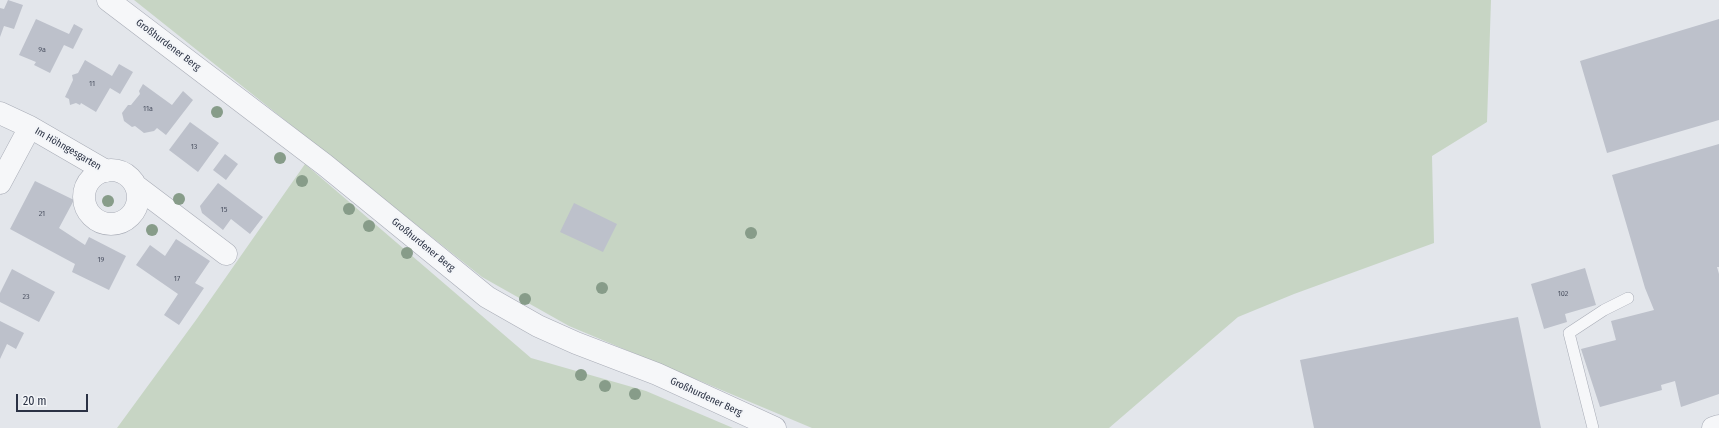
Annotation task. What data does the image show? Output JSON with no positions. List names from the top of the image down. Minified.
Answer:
{"streets":{"street":["Großhurdener Berg","Im Höhngesgarten"]},"house_numbers":["9a","11","11a","13","15","21","19","17","102","23"],"scale_bar":"20 m"}
